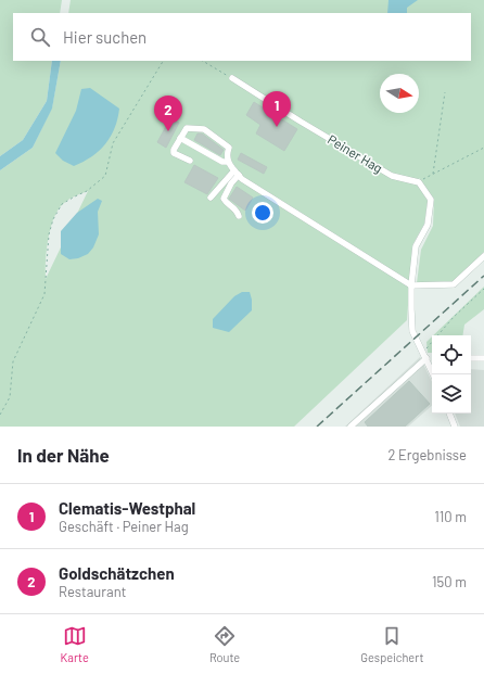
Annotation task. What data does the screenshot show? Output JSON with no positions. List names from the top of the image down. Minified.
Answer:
{"streets":{"street":["Peiner Hag"]},"north":"right","page":{"search":"Hier suchen","pins":["1","2"],"heading":["In der Nähe","2 Ergebnisse"],"list":[{"mark":"1","name":"Clematis-Westphal","note":"Geschäft · Peiner Hag","value":"110 m"},{"mark":"2","name":"Goldschätzchen","note":"Restaurant","value":"150 m"}],"nav":["Karte","Route","Gespeichert"]}}
